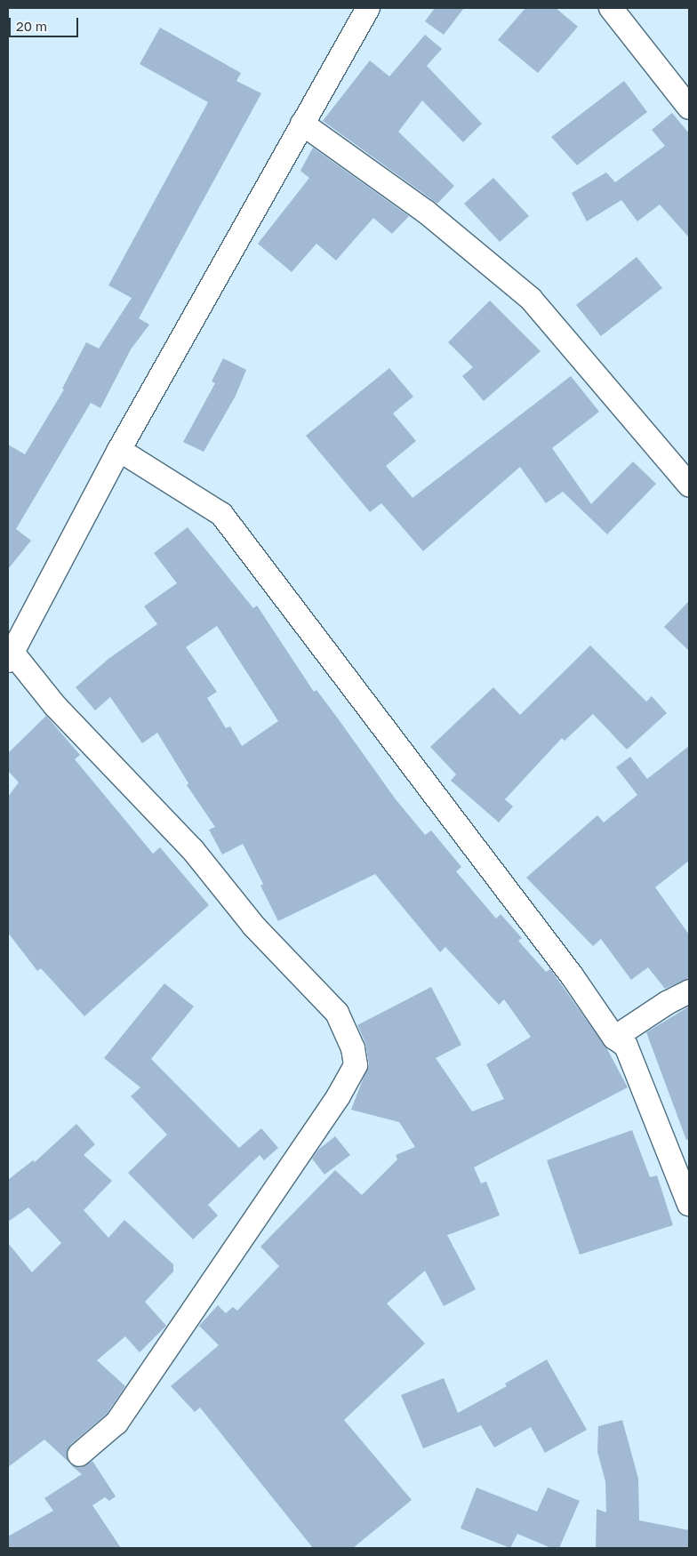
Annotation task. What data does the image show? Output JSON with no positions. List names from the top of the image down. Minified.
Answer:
{"scale_bar":"20 m"}
